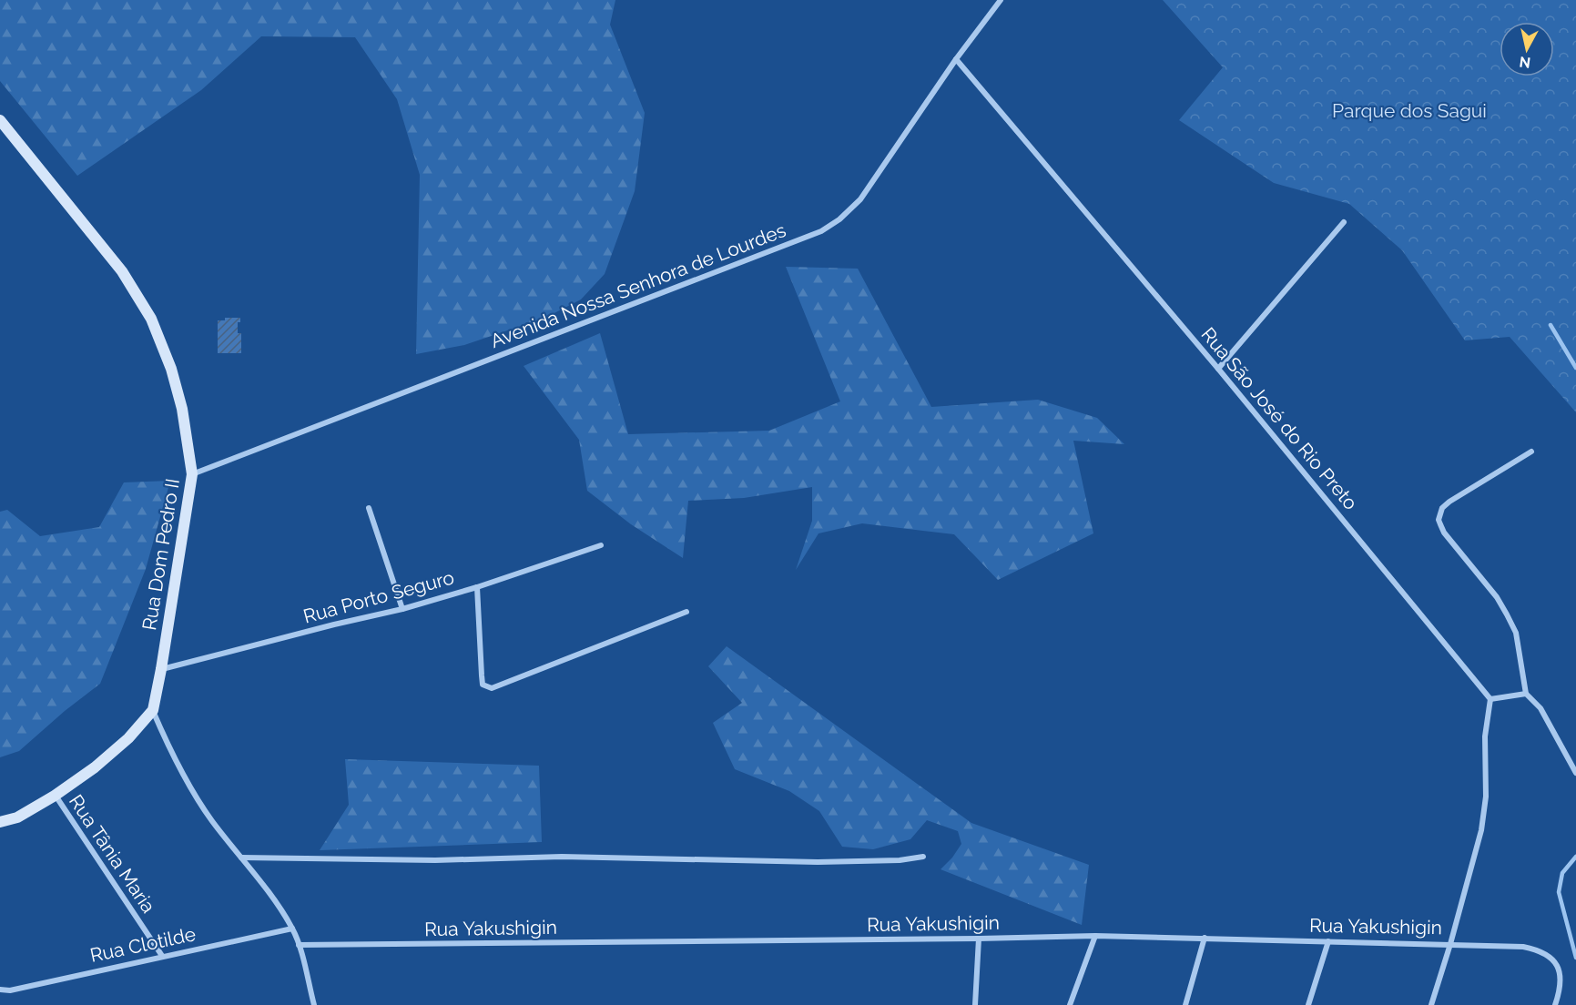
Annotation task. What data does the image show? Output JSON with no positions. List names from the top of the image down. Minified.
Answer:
{"streets":{"street":["Avenida Nossa Senhora de Lourdes","Rua São José do Rio Preto","Rua Dom Pedro II","Rua Porto Seguro","Rua Tânia Maria","Rua Yakushigin","Rua Clotilde"]},"crossings":[["Avenida Nossa Senhora de Lourdes","Rua São José do Rio Preto"],["Avenida Nossa Senhora de Lourdes","Rua Dom Pedro II"],["Rua Dom Pedro II","Rua Porto Seguro"],["Rua Tânia Maria","Rua Clotilde"]],"parks":["Parque dos Sagui"],"north":"bottom"}
